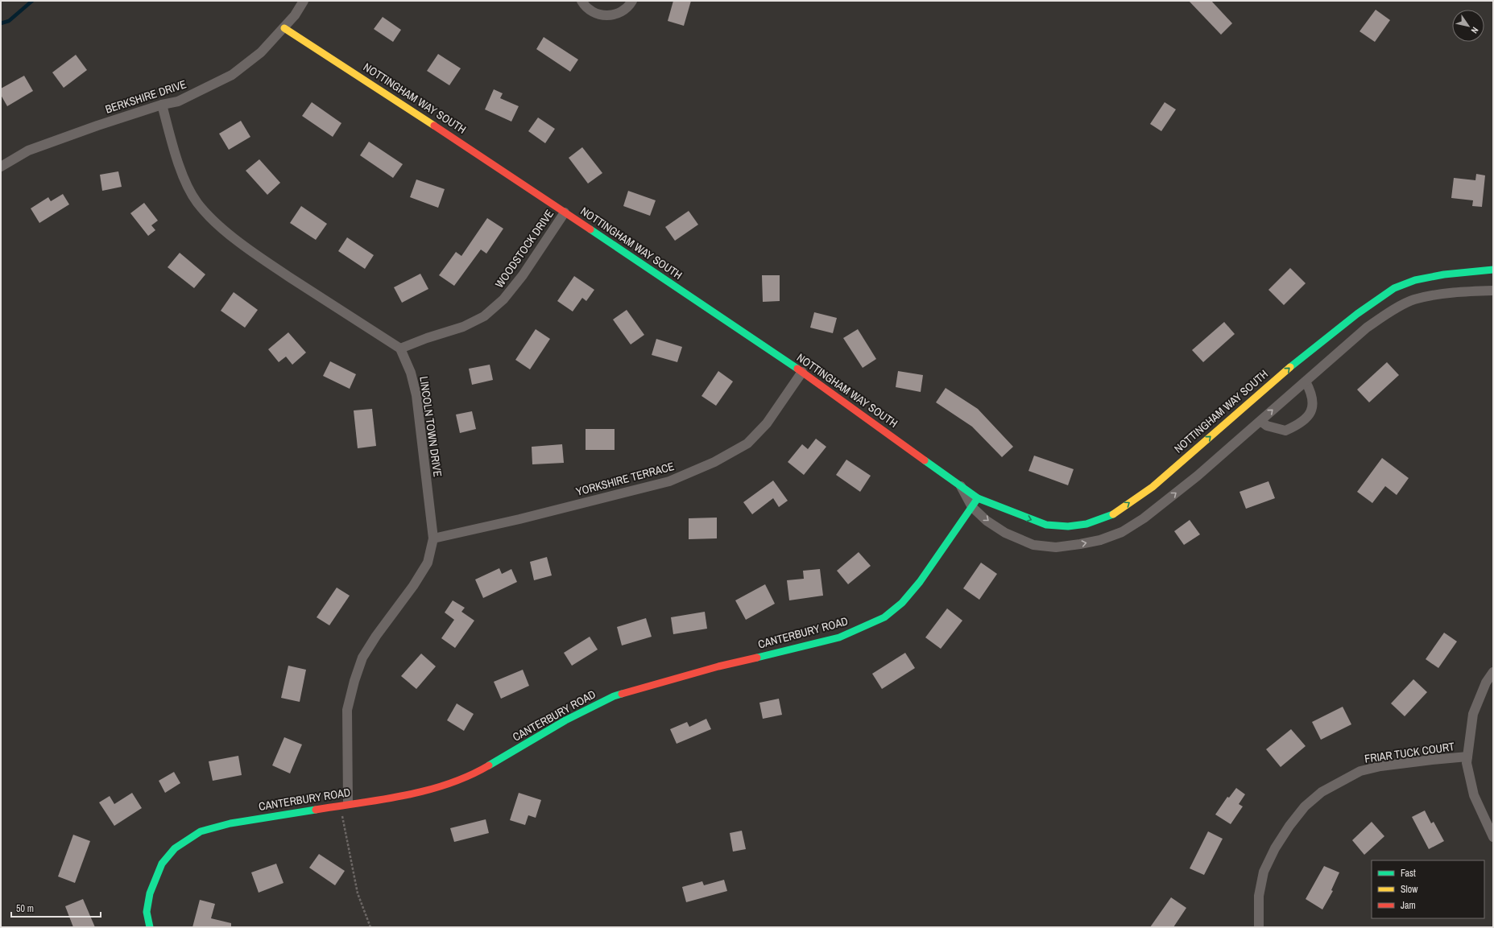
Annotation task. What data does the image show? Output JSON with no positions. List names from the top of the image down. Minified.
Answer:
{"streets":{"street":["BERKSHIRE DRIVE","NOTTINGHAM WAY SOUTH","WOODSTOCK DRIVE","LINCOLN TOWN DRIVE","YORKSHIRE TERRACE","CANTERBURY ROAD","FRIAR TUCK COURT"]},"crossings":[["BERKSHIRE DRIVE","NOTTINGHAM WAY SOUTH"],["NOTTINGHAM WAY SOUTH","WOODSTOCK DRIVE"],["NOTTINGHAM WAY SOUTH","YORKSHIRE TERRACE"],["NOTTINGHAM WAY SOUTH","CANTERBURY ROAD"],["WOODSTOCK DRIVE","LINCOLN TOWN DRIVE"],["LINCOLN TOWN DRIVE","YORKSHIRE TERRACE"],["LINCOLN TOWN DRIVE","CANTERBURY ROAD"]],"one_way":["NOTTINGHAM WAY SOUTH"],"legend":["Fast","Slow","Jam"],"scale_bar":"50 m","north":"bottom right"}
